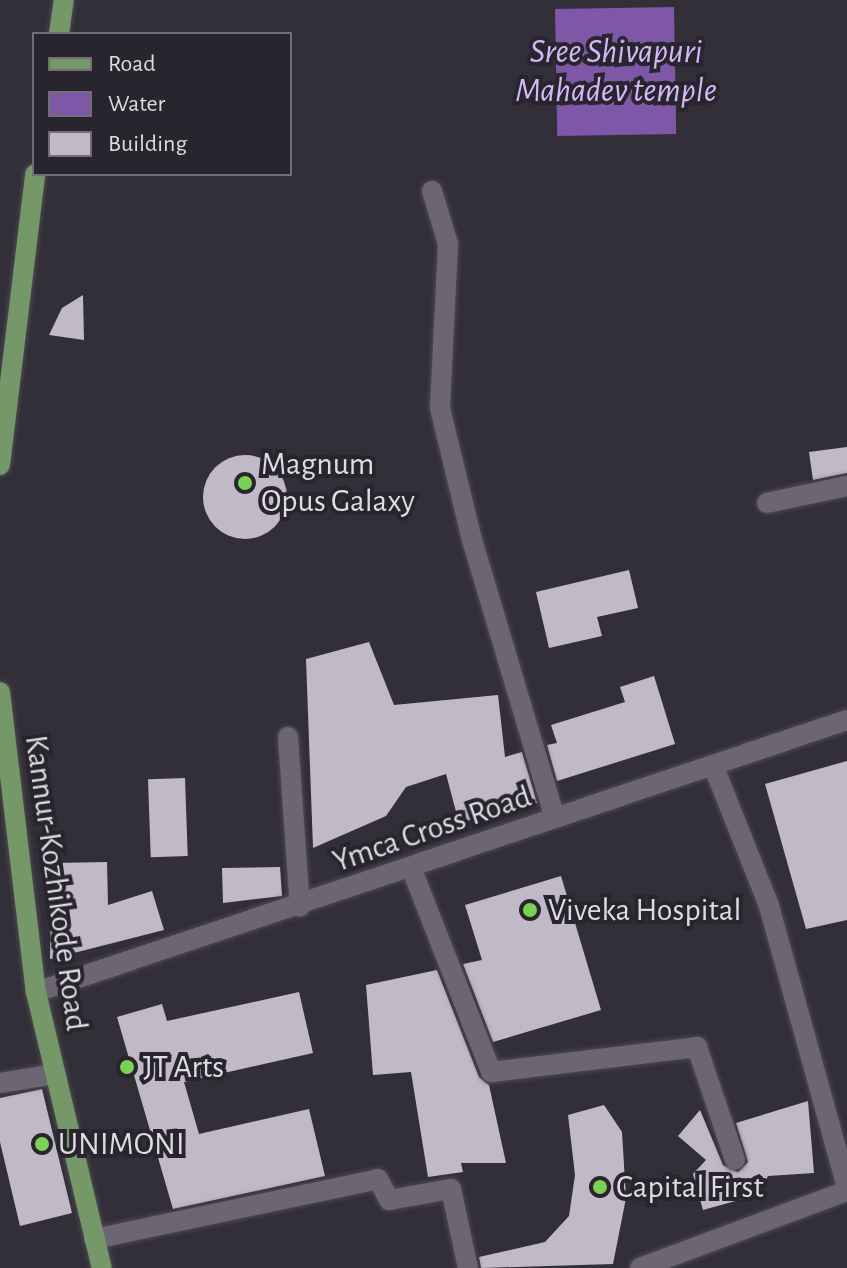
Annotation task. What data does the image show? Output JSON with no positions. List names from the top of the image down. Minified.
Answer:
{"streets":{"main road":["Kannur-Kozhikode Road"],"street":["Ymca Cross Road"]},"crossings":[["Ymca Cross Road","Kannur-Kozhikode Road"]],"water":["Sree Shivapuri Mahadev temple"],"places":["Magnum Opus Galaxy","Viveka Hospital","JT Arts","UNIMONI","Capital First"],"legend":["Road","Water","Building"]}
